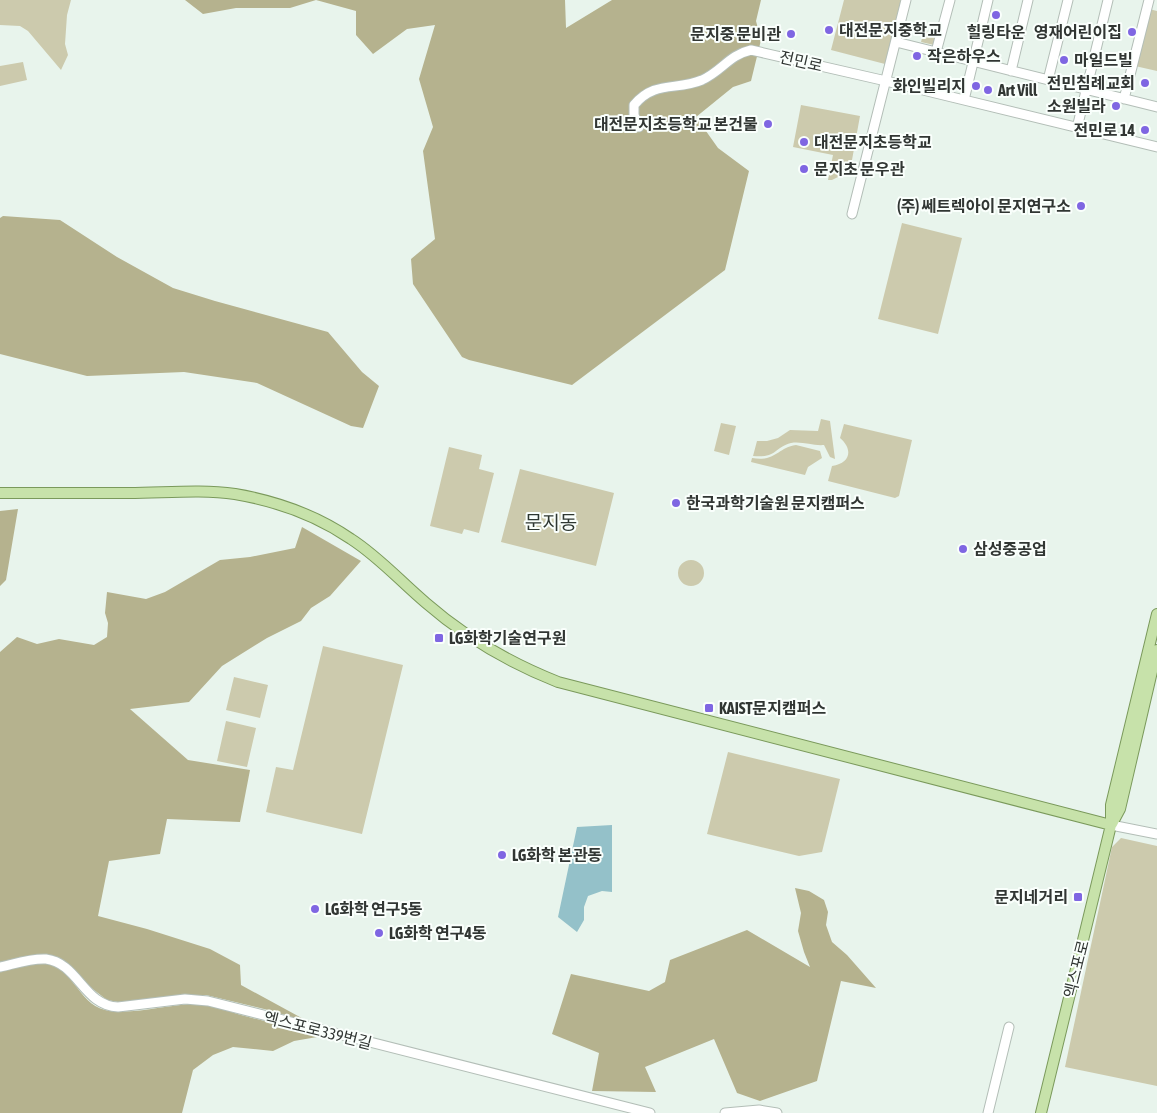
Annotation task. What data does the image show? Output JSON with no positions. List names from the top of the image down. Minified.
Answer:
{"streets":{"main road":["엑스포로"],"street":["전민로","엑스포로339번길"]},"districts":["문지동"],"places":{"other":["힐링타운","대전문지중학교","영재어린이집","문지중 문비관","작은하우스","마일드빌","전민침례교회","화인빌리지","Art Vill","소원빌라","대전문지초등학교 본건물","전민로 14","대전문지초등학교","문지초 문우관","(주) 쎄트렉아이 문지연구소","한국과학기술원 문지캠퍼스","삼성중공업","LG화학 본관동","LG화학 연구5동","LG화학 연구4동"],"transit":["LG화학기술연구원","KAIST문지캠퍼스","문지네거리"]}}
